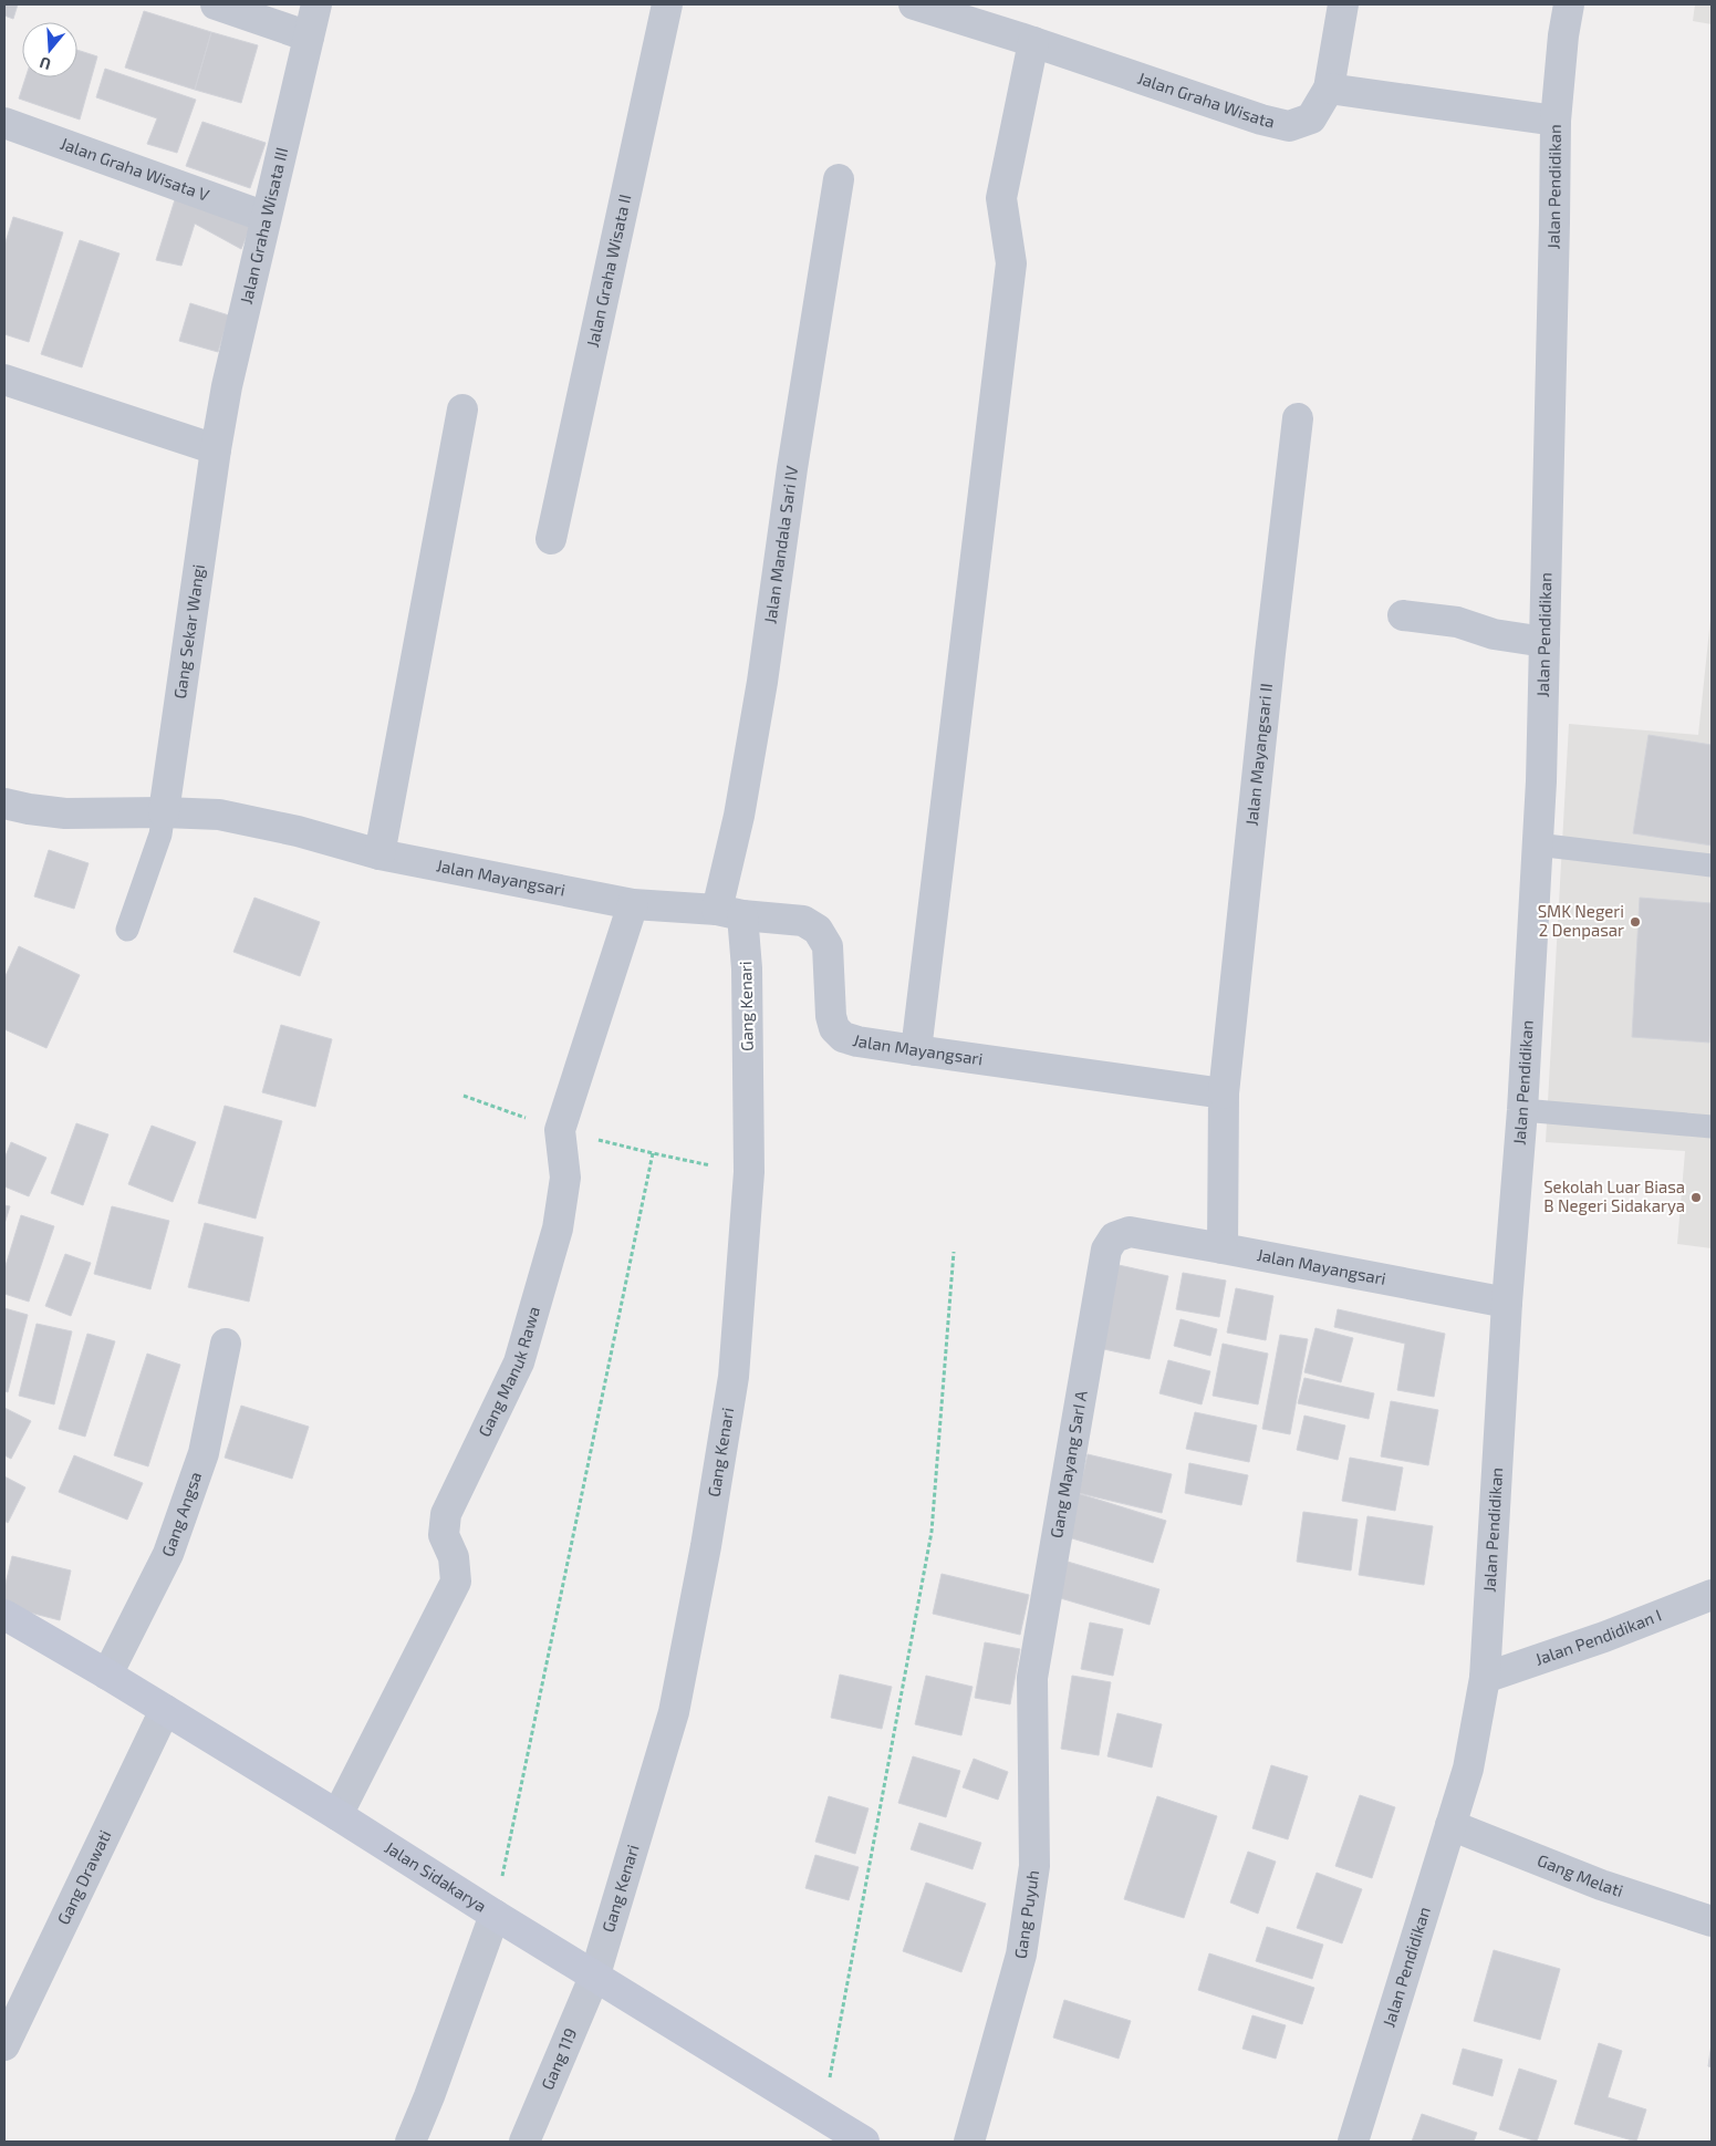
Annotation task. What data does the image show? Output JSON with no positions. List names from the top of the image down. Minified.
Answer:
{"streets":{"street":["Jalan Graha Wisata","Jalan Graha Wisata V","Jalan Pendidikan","Jalan Graha Wisata III","Jalan Graha Wisata II","Jalan Mandala Sari IV","Gang Sekar Wangi","Jalan Mayangsari II","Jalan Mayangsari","Gang Kenari","Gang Manuk Rawa","Gang Mayang SarI A","Gang Angsa","Jalan Pendidikan I","Gang Melati","Jalan Sidakarya","Gang Drawati","Gang Puyuh","Gang 119"]},"crossings":[["Jalan Graha Wisata V","Jalan Graha Wisata III"],["Jalan Pendidikan","Jalan Mayangsari"],["Jalan Pendidikan","Jalan Pendidikan I"],["Jalan Pendidikan","Gang Melati"],["Jalan Graha Wisata III","Gang Sekar Wangi"],["Jalan Mandala Sari IV","Jalan Mayangsari"],["Jalan Mandala Sari IV","Gang Kenari"],["Gang Sekar Wangi","Jalan Mayangsari"],["Jalan Mayangsari II","Jalan Mayangsari"],["Jalan Mayangsari","Gang Kenari"],["Jalan Mayangsari","Gang Manuk Rawa"],["Jalan Mayangsari","Gang Mayang SarI A"],["Gang Kenari","Jalan Sidakarya"],["Gang Kenari","Gang 119"],["Gang Manuk Rawa","Jalan Sidakarya"],["Gang Mayang SarI A","Gang Puyuh"],["Gang Angsa","Jalan Sidakarya"],["Jalan Sidakarya","Gang Drawati"],["Jalan Sidakarya","Gang 119"]],"places":["SMK Negeri 2 Denpasar","Sekolah Luar Biasa B Negeri Sidakarya"],"north":"bottom"}
